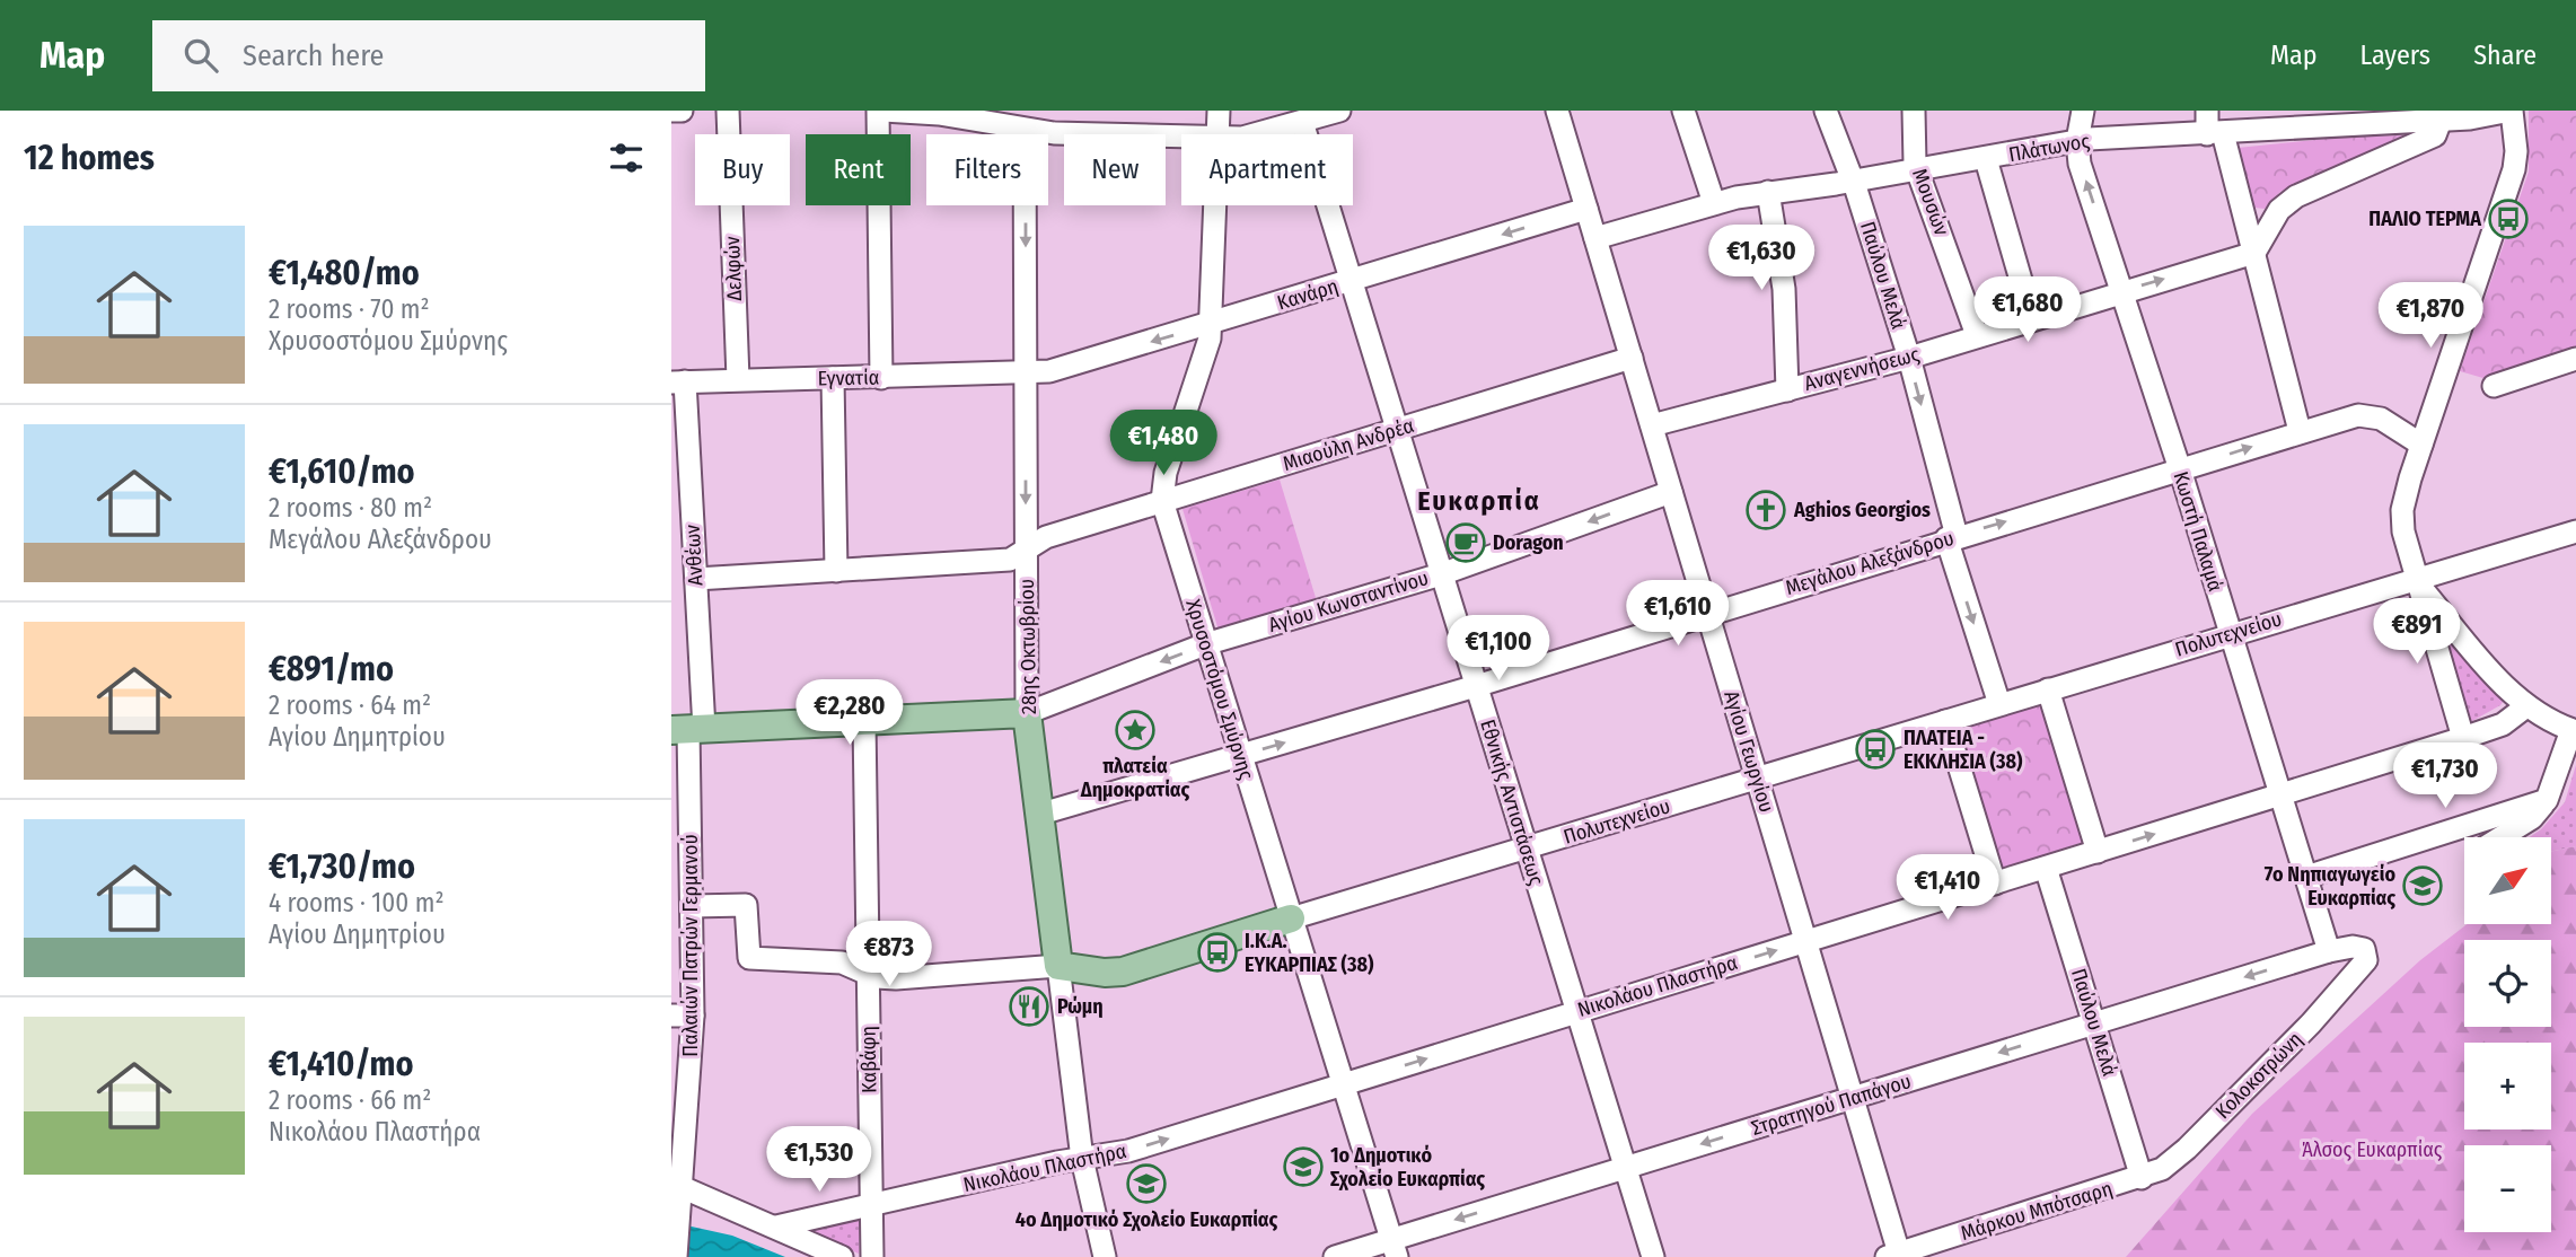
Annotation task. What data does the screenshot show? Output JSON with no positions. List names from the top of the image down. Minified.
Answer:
{"streets":{"main road":["Πολυτεχνείου","28ης Οκτωβρίου"],"street":["Πλάτωνος","Μουσών","Δελφών","Παύλου Μελά","Κανάρη","Αναγεννήσεως","Εγνατία","Μιαούλη Ανδρέα","Κωστή Παλαμά","Ανθέων","Μεγάλου Αλεξάνδρου","Αγίου Κωνσταντίνου","Χρυσοστόμου Σμύρνης","Αγίου Γεωργίου","Εθνικής Αντιστάσεως","Παλαιών Πατρών Γερμανού","Νικολάου Πλαστήρα","Καβάφη","Κολοκοτρώνη","Στρατηγού Παπάγου","Μάρκου Μπότσαρη"]},"crossings":[["Πλάτωνος","Μουσών"],["Πλάτωνος","Παύλου Μελά"],["Πλάτωνος","Κωστή Παλαμά"],["Πλάτωνος","Αγίου Γεωργίου"],["Μουσών","Αναγεννήσεως"],["Δελφών","Εγνατία"],["Παύλου Μελά","Αναγεννήσεως"],["Παύλου Μελά","Μεγάλου Αλεξάνδρου"],["Παύλου Μελά","Πολυτεχνείου"],["Παύλου Μελά","Νικολάου Πλαστήρα"],["Παύλου Μελά","Κολοκοτρώνη"],["Παύλου Μελά","Στρατηγού Παπάγου"],["Παύλου Μελά","Μάρκου Μπότσαρη"],["Κανάρη","Εγνατία"],["Κανάρη","28ης Οκτωβρίου"],["Κανάρη","Χρυσοστόμου Σμύρνης"],["Κανάρη","Αγίου Γεωργίου"],["Κανάρη","Εθνικής Αντιστάσεως"],["Αναγεννήσεως","Κωστή Παλαμά"],["Αναγεννήσεως","Αγίου Γεωργίου"],["Εγνατία","Ανθέων"],["Εγνατία","28ης Οκτωβρίου"],["Μιαούλη Ανδρέα","Ανθέων"],["Μιαούλη Ανδρέα","28ης Οκτωβρίου"],["Μιαούλη Ανδρέα","Χρυσοστόμου Σμύρνης"],["Μιαούλη Ανδρέα","Αγίου Γεωργίου"],["Μιαούλη Ανδρέα","Εθνικής Αντιστάσεως"],["Κωστή Παλαμά","Μεγάλου Αλεξάνδρου"],["Κωστή Παλαμά","Πολυτεχνείου"],["Κωστή Παλαμά","Νικολάου Πλαστήρα"],["Κωστή Παλαμά","Στρατηγού Παπάγου"],["Ανθέων","Παλαιών Πατρών Γερμανού"],["Μεγάλου Αλεξάνδρου","28ης Οκτωβρίου"],["Μεγάλου Αλεξάνδρου","Χρυσοστόμου Σμύρνης"],["Μεγάλου Αλεξάνδρου","Αγίου Γεωργίου"],["Μεγάλου Αλεξάνδρου","Εθνικής Αντιστάσεως"],["Αγίου Κωνσταντίνου","28ης Οκτωβρίου"],["Αγίου Κωνσταντίνου","Χρυσοστόμου Σμύρνης"],["Αγίου Κωνσταντίνου","Αγίου Γεωργίου"],["Αγίου Κωνσταντίνου","Εθνικής Αντιστάσεως"],["Πολυτεχνείου","28ης Οκτωβρίου"],["Πολυτεχνείου","Χρυσοστόμου Σμύρνης"],["Πολυτεχνείου","Αγίου Γεωργίου"],["Πολυτεχνείου","Εθνικής Αντιστάσεως"],["Πολυτεχνείου","Παλαιών Πατρών Γερμανού"],["Πολυτεχνείου","Καβάφη"],["28ης Οκτωβρίου","Νικολάου Πλαστήρα"],["Χρυσοστόμου Σμύρνης","Νικολάου Πλαστήρα"],["Χρυσοστόμου Σμύρνης","Στρατηγού Παπάγου"],["Αγίου Γεωργίου","Νικολάου Πλαστήρα"],["Αγίου Γεωργίου","Στρατηγού Παπάγου"],["Αγίου Γεωργίου","Μάρκου Μπότσαρη"],["Εθνικής Αντιστάσεως","Νικολάου Πλαστήρα"],["Εθνικής Αντιστάσεως","Στρατηγού Παπάγου"],["Νικολάου Πλαστήρα","Καβάφη"],["Κολοκοτρώνη","Στρατηγού Παπάγου"],["Κολοκοτρώνη","Μάρκου Μπότσαρη"]],"one_way":["Παύλου Μελά","Κανάρη","Μεγάλου Αλεξάνδρου","Αγίου Κωνσταντίνου","Νικολάου Πλαστήρα","Στρατηγού Παπάγου"],"districts":["Ευκαρπία"],"parks":["Άλσος Ευκαρπίας"],"places":{"bus stop":["ΠΑΛΙΟ ΤΕΡΜΑ","ΠΛΑΤΕΙΑ - ΕΚΚΛΗΣΙΑ (38)","Ι.Κ.Α. ΕΥΚΑΡΠΙΑΣ (38)"],"church":["Aghios Georgios"],"cafe":["Doragon"],"place":["πλατεία Δημοκρατίας"],"school or university":["7ο Νηπιαγωγείο Ευκαρπίας","1ο Δημοτικό Σχολείο Ευκαρπίας","4ο Δημοτικό Σχολείο Ευκαρπίας"],"restaurant":["Ρώμη"]},"north":"top right","page":{"header":"Map","search":"Search here","nav":["Map","Layers","Share"],"heading":"12 homes","chip":["Buy","Rent","Filters","New","Apartment"],"list":[{"name":"€1,480/mo","note":"2 rooms · 70 m² · Χρυσοστόμου Σμύρνης"},{"name":"€1,610/mo","note":"2 rooms · 80 m² · Μεγάλου Αλεξάνδρου"},{"name":"€891/mo","note":"2 rooms · 64 m² · Αγίου Δημητρίου"},{"name":"€1,730/mo","note":"4 rooms · 100 m² · Αγίου Δημητρίου"},{"name":"€1,410/mo","note":"2 rooms · 66 m² · Νικολάου Πλαστήρα"}],"price":["€1,630","€1,680","€1,870","€1,480","€1,610","€891","€1,100","€2,280","€1,730","€1,410","€873","€1,530"],"map_buttons":["+","−"]}}
